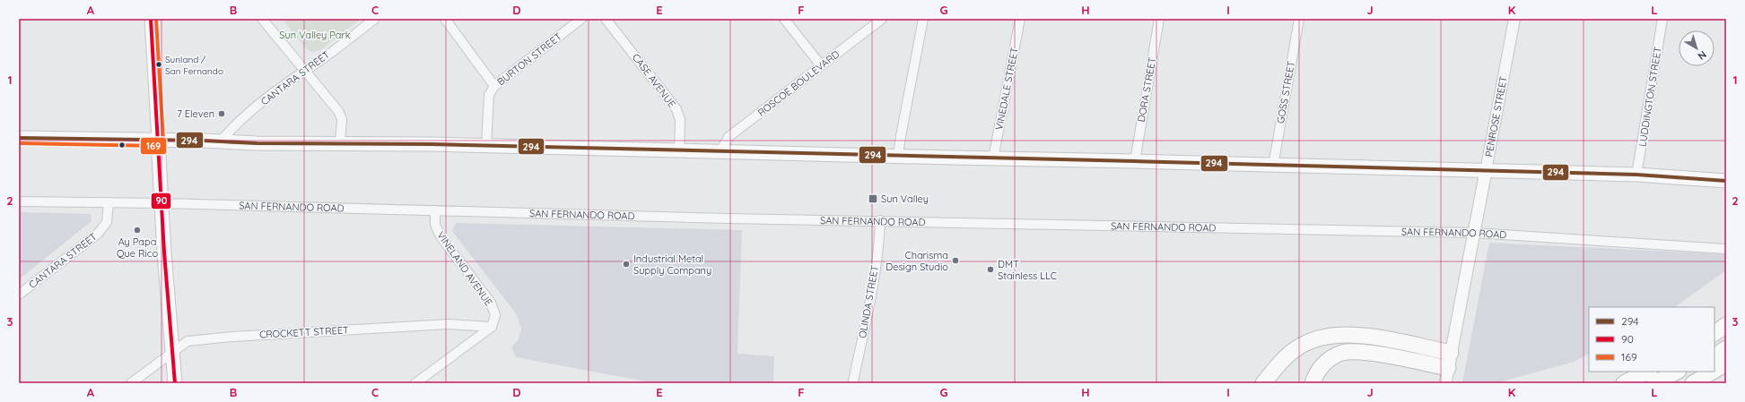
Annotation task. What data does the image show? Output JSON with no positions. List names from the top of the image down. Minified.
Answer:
{"streets":{"main road":["PENROSE STREET"],"street":["BURTON STREET","CANTARA STREET","CASE AVENUE","ROSCOE BOULEVARD","VINEDALE STREET","DORA STREET","GOSS STREET","LUDDINGTON STREET","SAN FERNANDO ROAD","VINELAND AVENUE","OLINDA STREET","CROCKETT STREET"]},"crossings":[["CANTARA STREET","SAN FERNANDO ROAD"],["PENROSE STREET","SAN FERNANDO ROAD"],["SAN FERNANDO ROAD","VINELAND AVENUE"],["SAN FERNANDO ROAD","OLINDA STREET"],["VINELAND AVENUE","CROCKETT STREET"]],"parks":["Sun Valley Park"],"places":{"other":["Sunland / San Fernando","7 Eleven","Ay Papa Que Rico","Charisma Design Studio","Industrial Metal Supply Company","DMT Stainless LLC"],"transit":["Sun Valley"]},"lines":["transit line 90","transit line 169","transit line 294"],"legend":["294","90","169"],"north":"bottom right","grid":{"columns":["A","B","C","D","E","F","G","H","I","J","K","L"],"rows":["1","2","3"]}}
